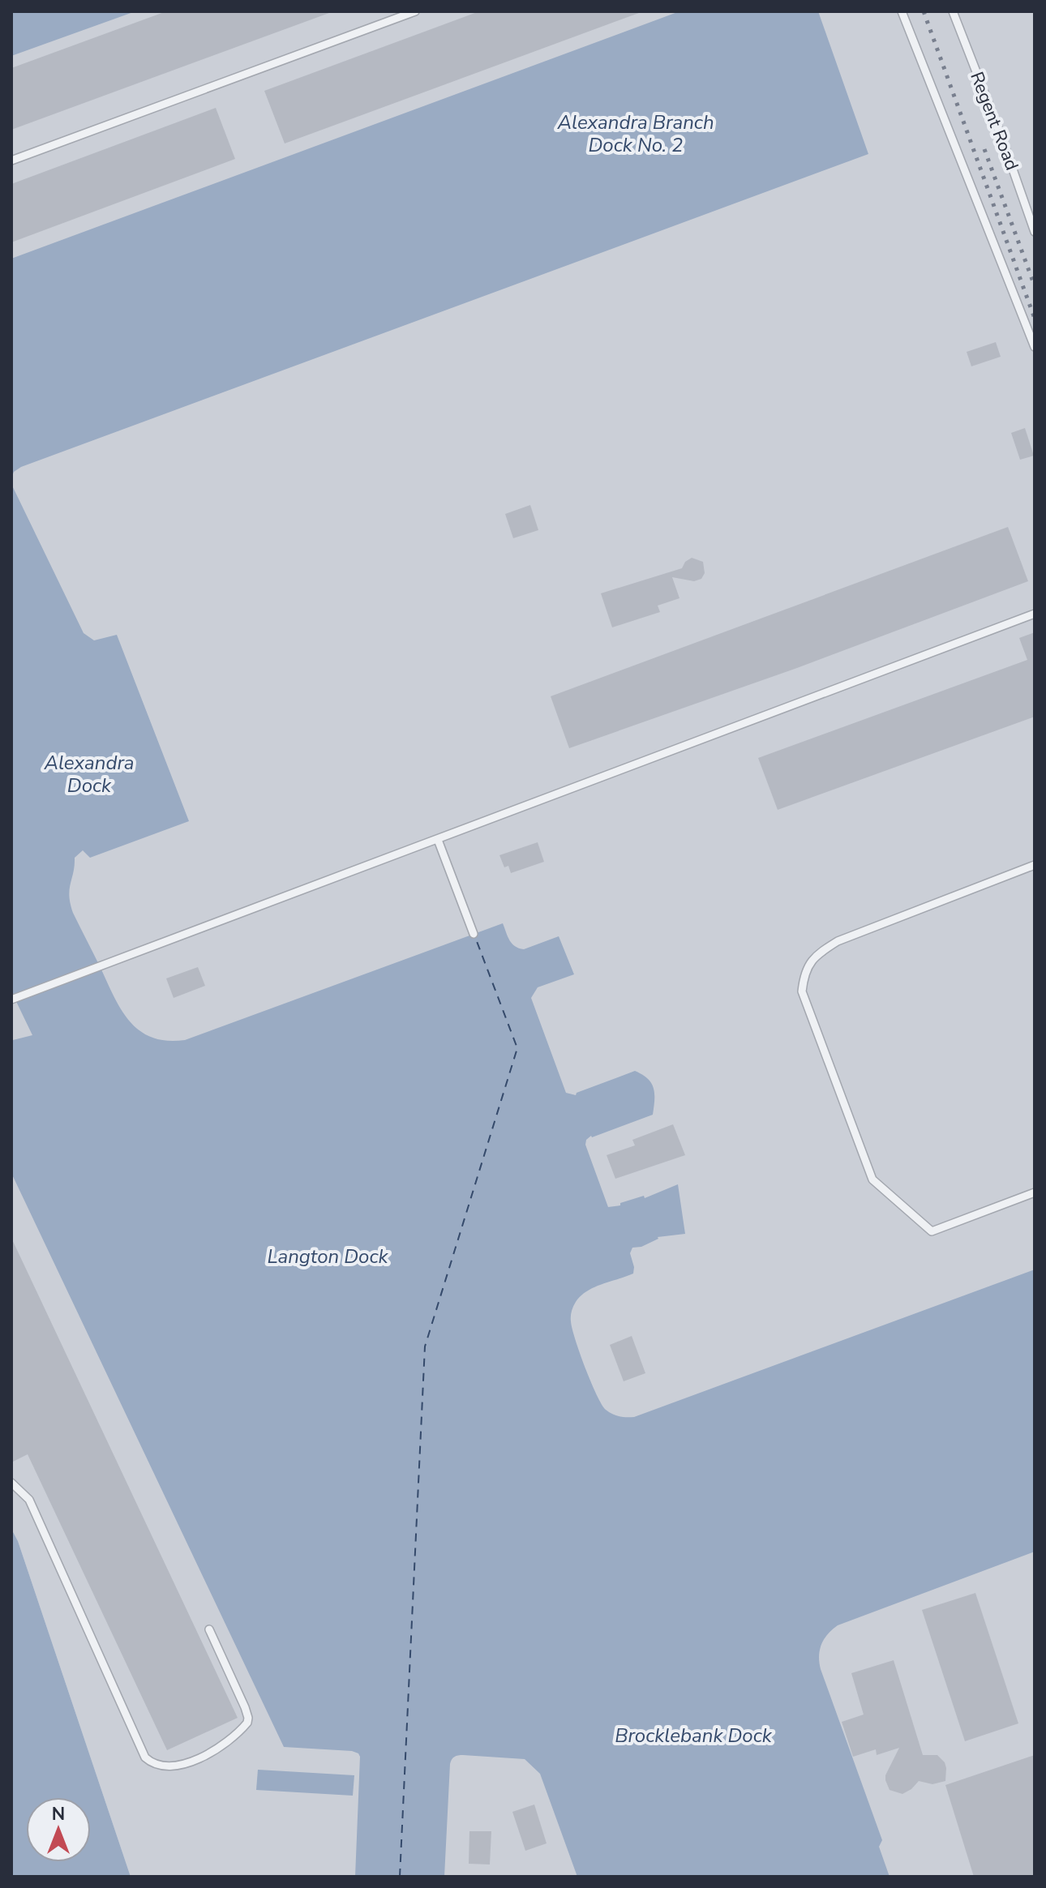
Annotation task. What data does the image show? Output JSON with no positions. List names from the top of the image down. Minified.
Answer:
{"streets":{"lane":["Regent Road"]},"water":["Alexandra Branch Dock No. 2","Alexandra Dock","Langton Dock","Brocklebank Dock"],"north":"top"}
